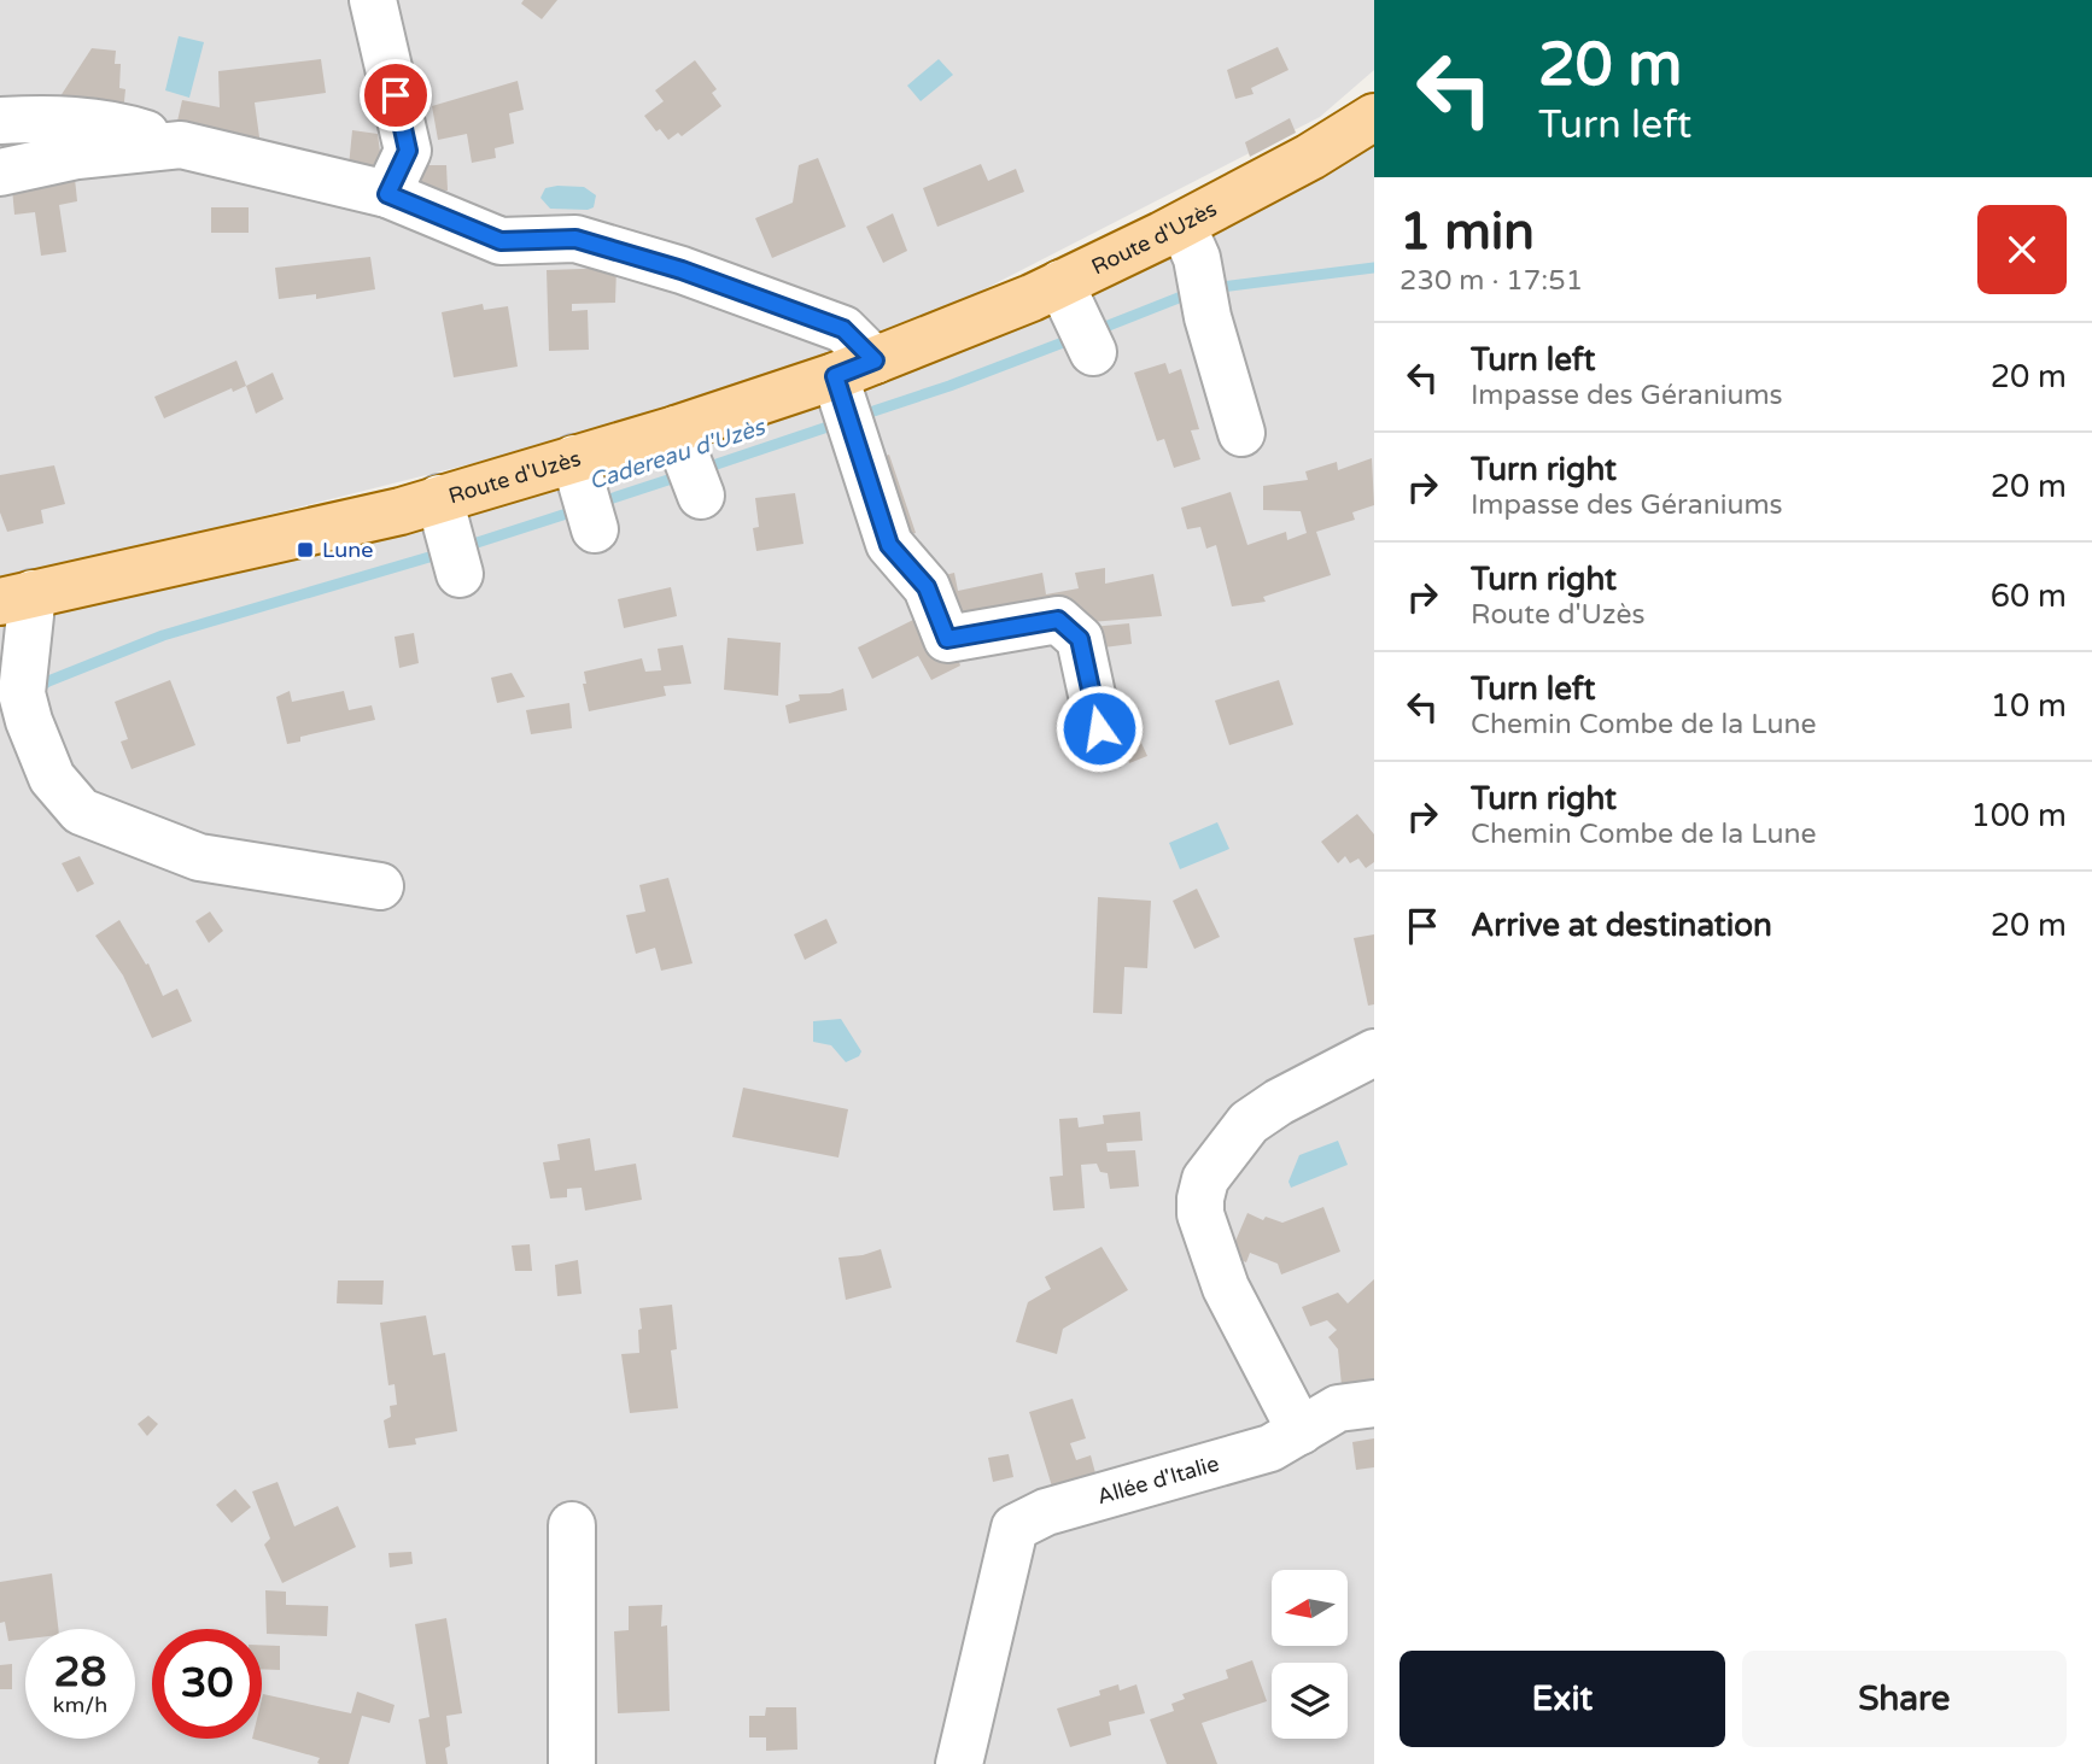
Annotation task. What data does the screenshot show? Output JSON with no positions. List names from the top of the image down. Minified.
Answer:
{"streets":{"main road":["Route d'Uzès"],"street":["Allée d'Italie"]},"water":["Cadereau d'Uzès"],"places":{"transit":["Lune"]},"north":"left","page":{"turn":["20 m","Turn left"],"heading":["1 min","230 m · 17:51"],"list":[{"name":"Turn left","note":"Impasse des Géraniums","value":"20 m"},{"name":"Turn right","note":"Impasse des Géraniums","value":"20 m"},{"name":"Turn right","note":"Route d'Uzès","value":"60 m"},{"name":"Turn left","note":"Chemin Combe de la Lune","value":"10 m"},{"name":"Turn right","note":"Chemin Combe de la Lune","value":"100 m"},{"name":"Arrive at destination","value":"20 m"}],"speed":"28 km/h","limit":"30","buttons":["Exit","Share"]}}
